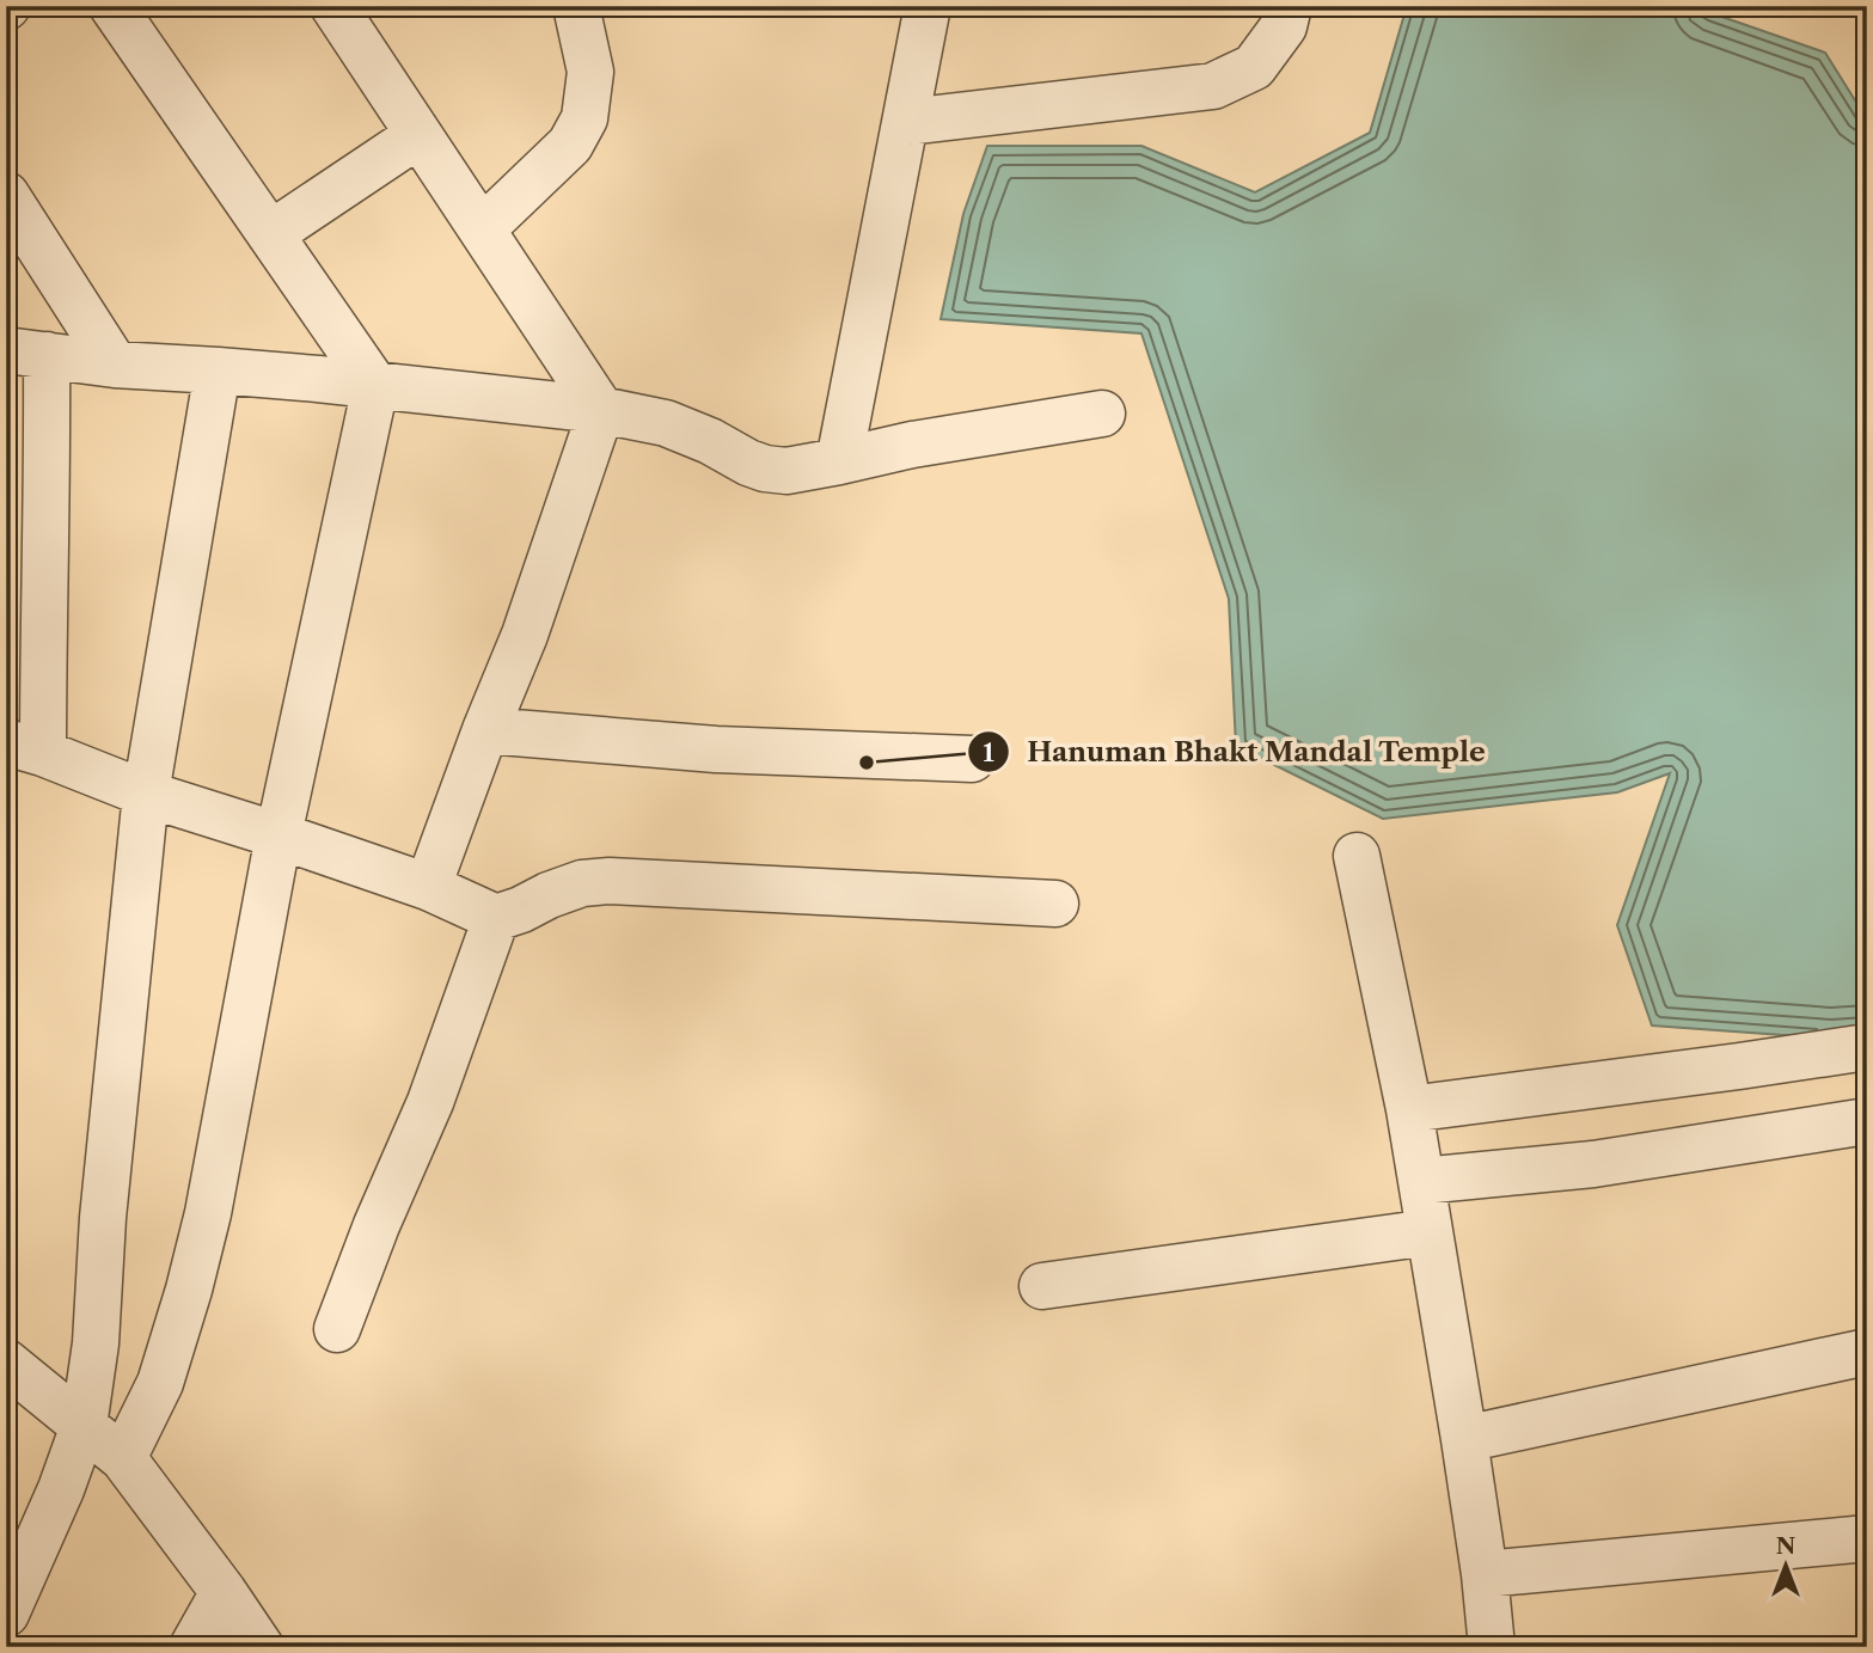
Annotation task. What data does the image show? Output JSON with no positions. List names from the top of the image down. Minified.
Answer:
{"places":["Hanuman Bhakt Mandal Temple"],"north":"top"}
